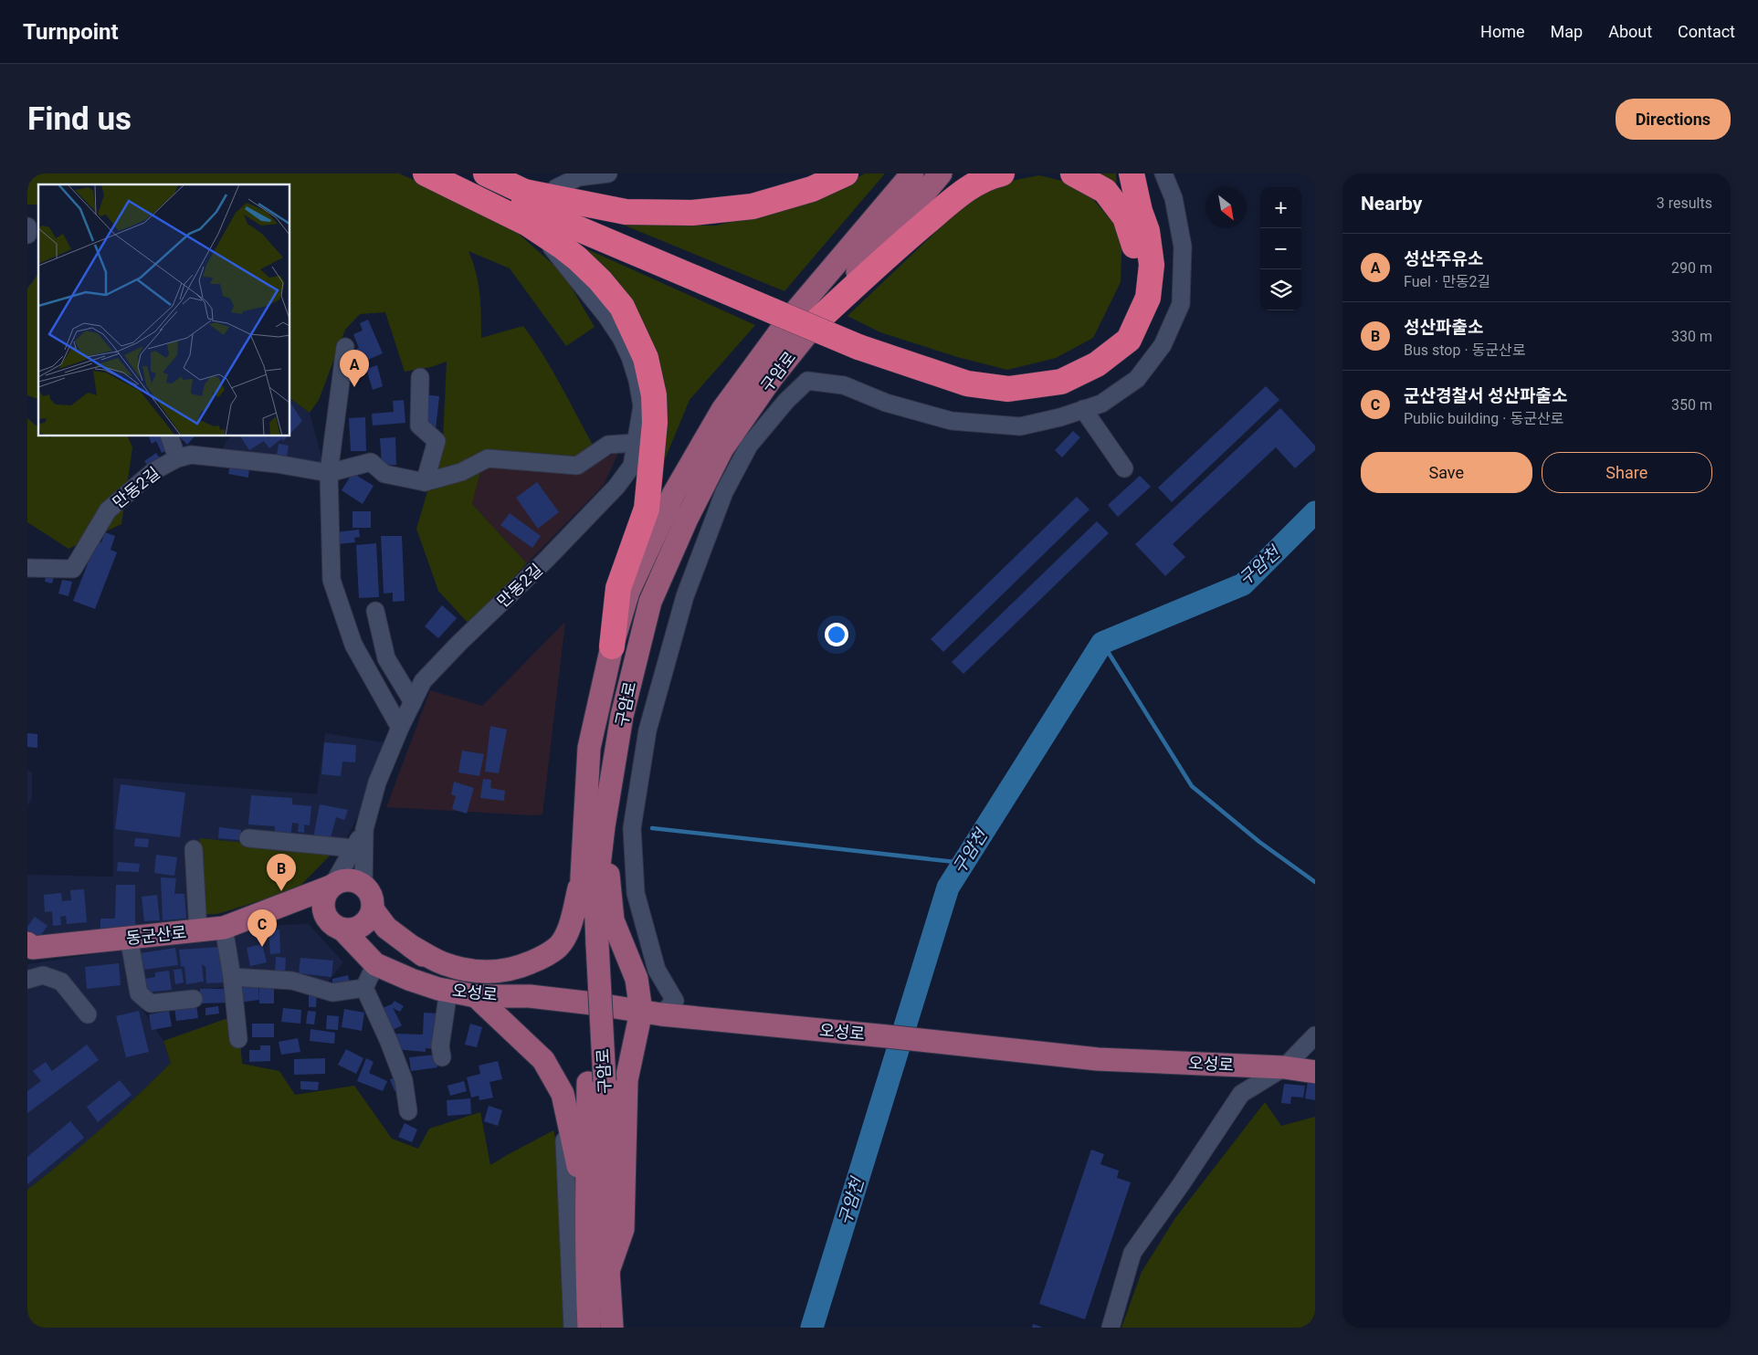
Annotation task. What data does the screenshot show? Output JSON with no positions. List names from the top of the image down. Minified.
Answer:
{"streets":{"main road":["구암로","동군산로","오성로"],"street":["만동2길"]},"water":["구암천"],"north":"bottom right","page":{"header":"Turnpoint","nav":["Home","Map","About","Contact"],"buttons":["Directions",["Save","Share"]],"title":"Find us","heading":["Nearby","3 results"],"map_buttons":["+","−"],"list":[{"mark":"A","name":"성산주유소","note":"Fuel · 만동2길","value":"290 m"},{"mark":"B","name":"성산파출소","note":"Bus stop · 동군산로","value":"330 m"},{"mark":"C","name":"군산경찰서 성산파출소","note":"Public building · 동군산로","value":"350 m"}],"pins":["A","B","C"]}}
